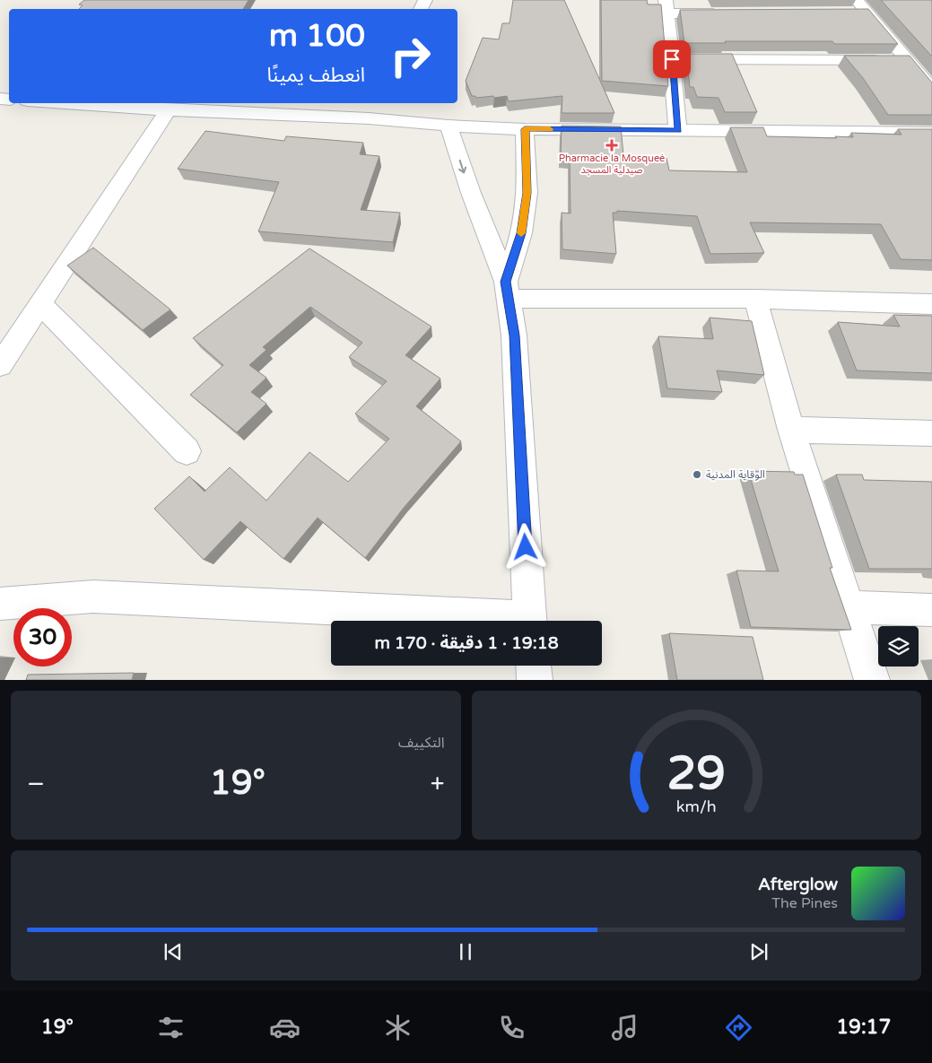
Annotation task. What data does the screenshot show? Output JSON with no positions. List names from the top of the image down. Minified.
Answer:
{"places":{"health":["Pharmacie la Mosqueė صيدلية المسجد"],"other":["الوقاية المدنية"]},"page":{"turn":["100 m","انعطف يمينًا"],"limit":"30","trip":"19:18 · 1 دقيقة · 170 m","tile":"التكييف","heat":["−","19°","+"],"song":["Afterglow","The Pines"],"tabs":["19:17","19°"],"gauge":["29","km/h"]}}
